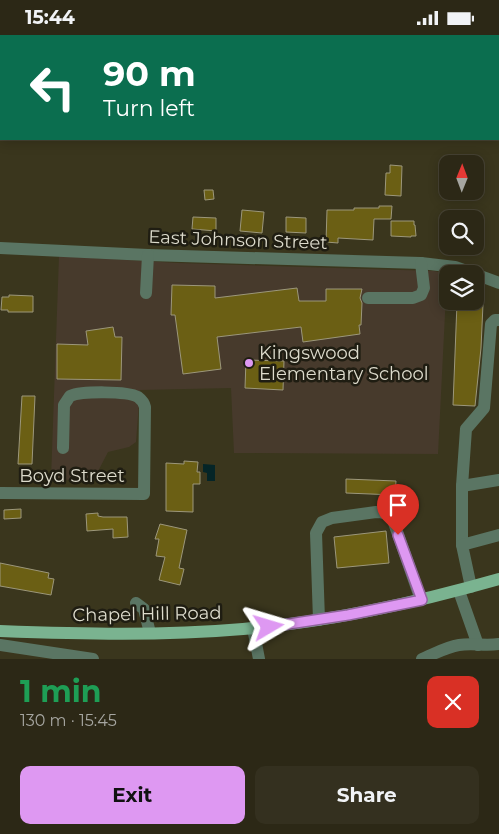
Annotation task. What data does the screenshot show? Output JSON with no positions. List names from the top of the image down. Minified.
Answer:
{"streets":{"main road":["Chapel Hill Road"],"street":["East Johnson Street","Boyd Street"]},"places":["Kingswood Elementary School"],"north":"top","page":{"status":"15:44","turn":["90 m","Turn left"],"heading":["1 min","130 m · 15:45"],"buttons":["Exit","Share"]}}
